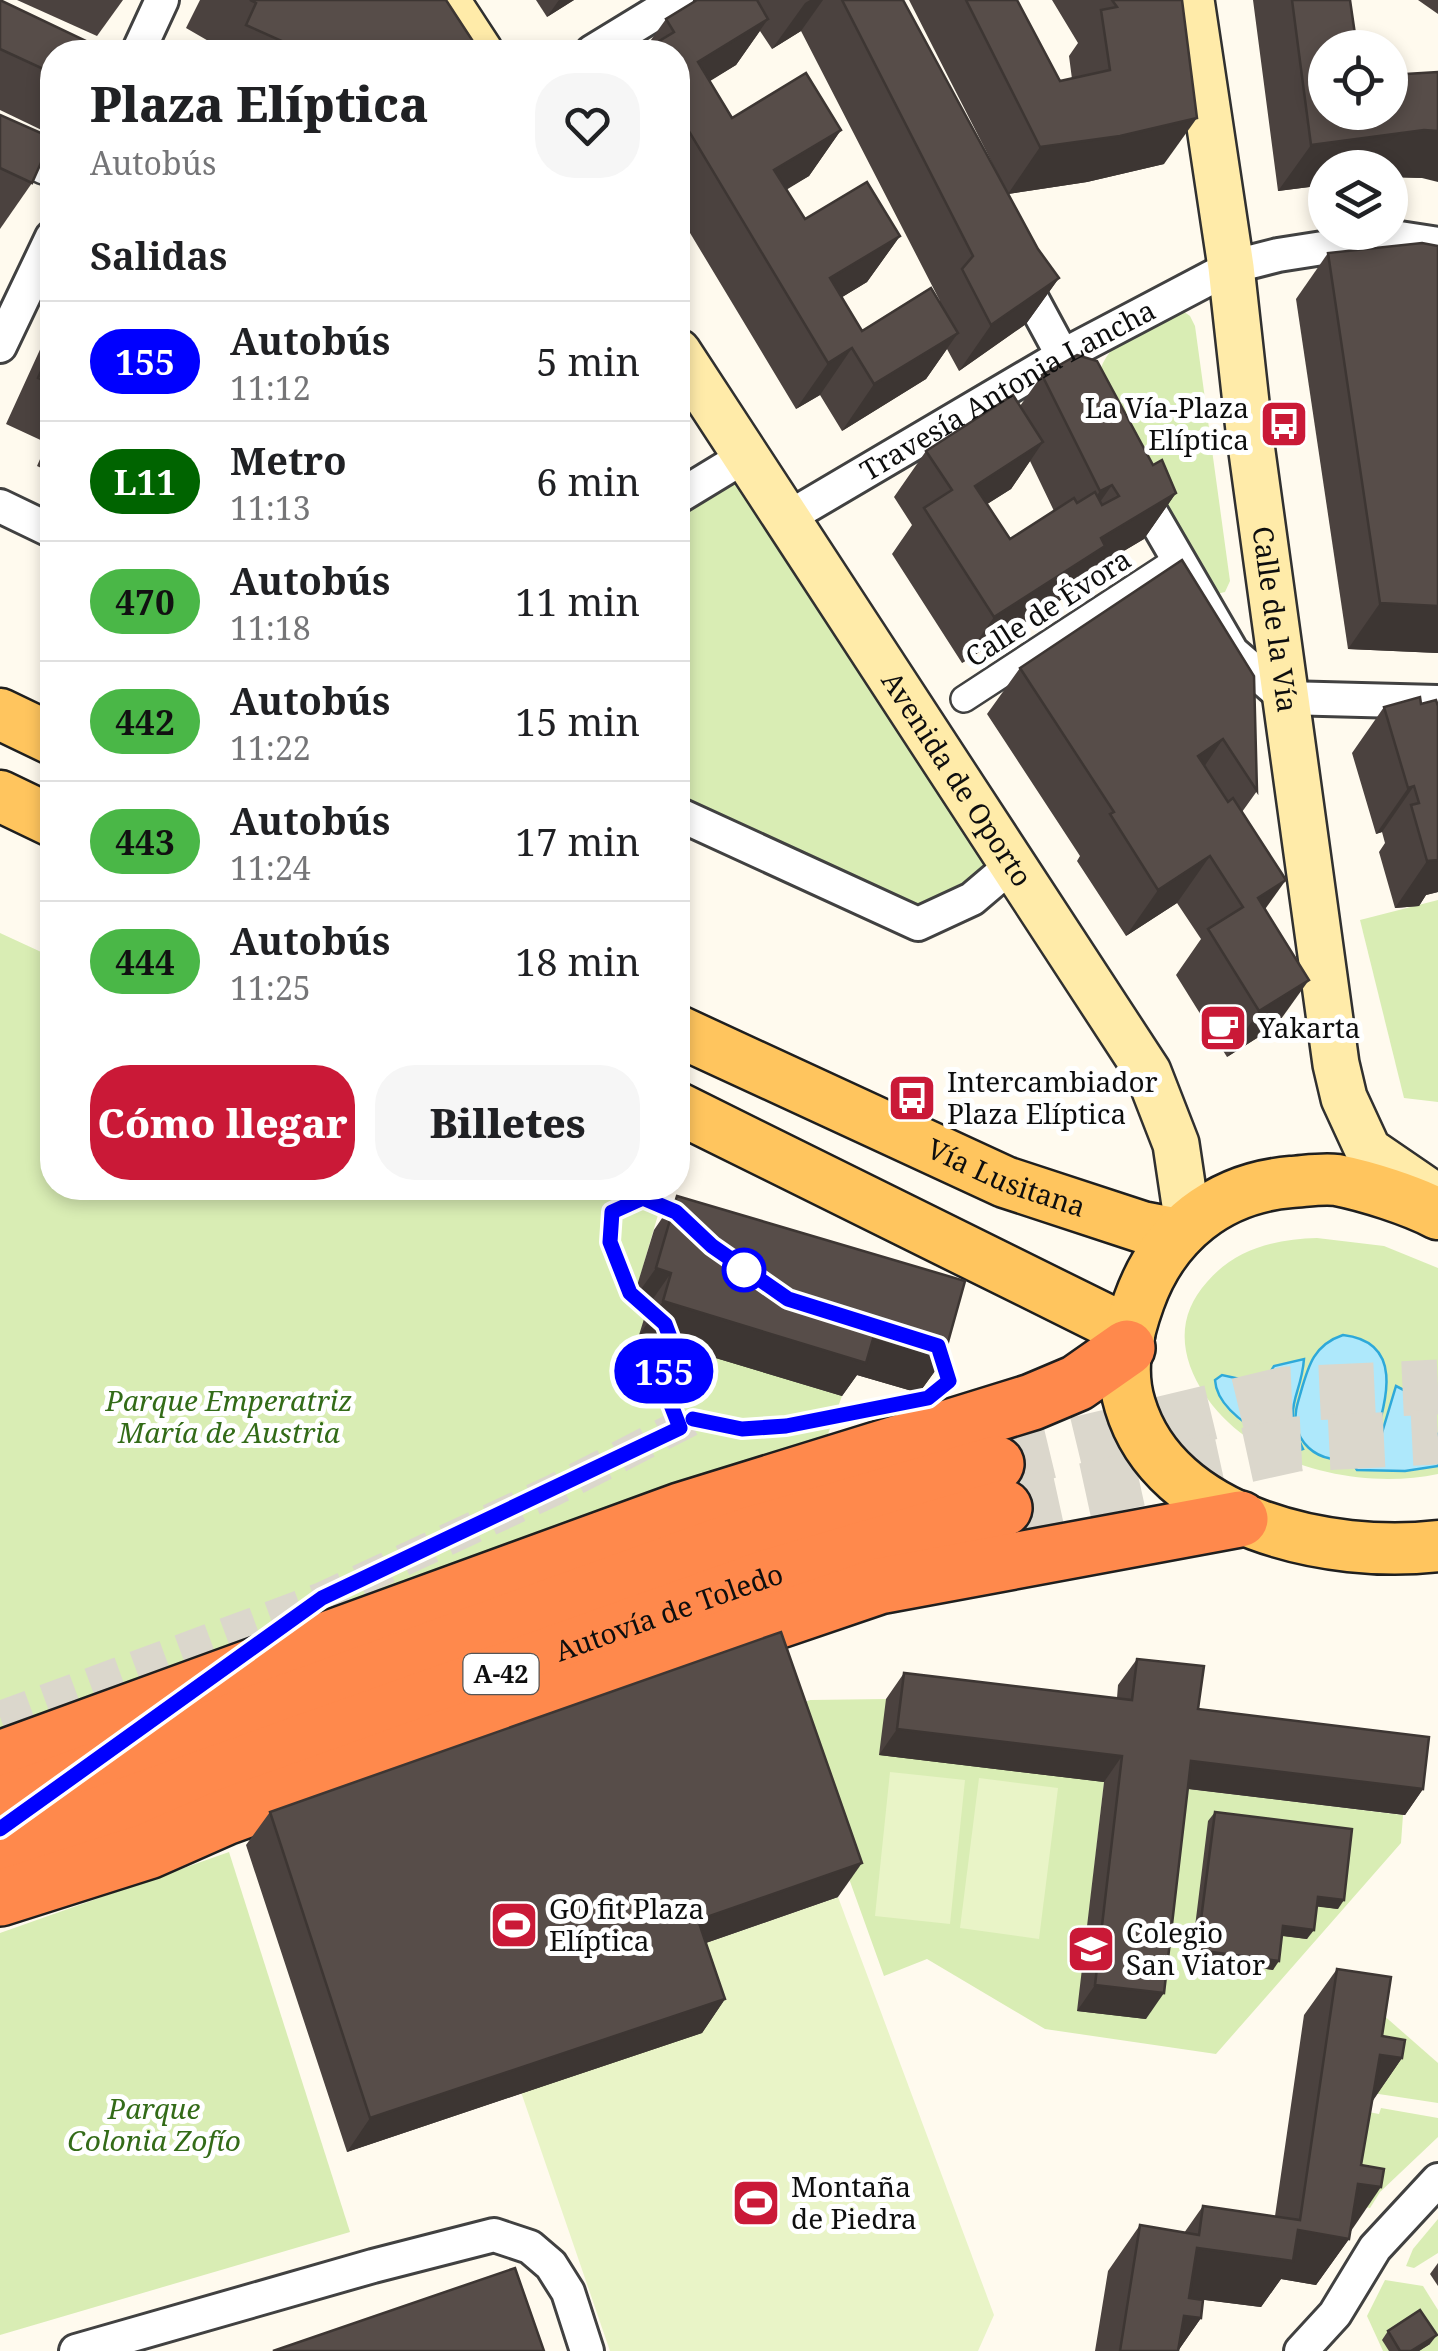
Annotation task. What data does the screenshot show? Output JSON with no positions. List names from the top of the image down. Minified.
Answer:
{"streets":{"highway":["Autovía de Toledo","A-42"],"main road":["Calle de la Vía","Avenida de Oporto","Vía Lusitana"],"street":["Travesía Antonia Lancha","Calle de Évora"]},"crossings":[["Travesía Antonia Lancha","Calle de la Vía"],["Travesía Antonia Lancha","Avenida de Oporto"],["Avenida de Oporto","Vía Lusitana"]],"parks":["Parque Emperatriz María de Austria","Parque Colonia Zofío"],"places":{"bus stop":["La Vía-Plaza Elíptica","Intercambiador Plaza Elíptica"],"cafe":["Yakarta"],"sports":["GO fit Plaza Elíptica","Montaña de Piedra"],"school or university":["Colegio San Viator"]},"lines":["bus line 155"],"page":{"on_map":"155","heading":[["Plaza Elíptica","Autobús"],"Salidas"],"list":[{"mark":"155","name":"Autobús","note":"11:12","value":"5 min"},{"mark":"L11","name":"Metro","note":"11:13","value":"6 min"},{"mark":"470","name":"Autobús","note":"11:18","value":"11 min"},{"mark":"442","name":"Autobús","note":"11:22","value":"15 min"},{"mark":"443","name":"Autobús","note":"11:24","value":"17 min"},{"mark":"444","name":"Autobús","note":"11:25","value":"18 min"}],"buttons":["Cómo llegar","Billetes"]}}
